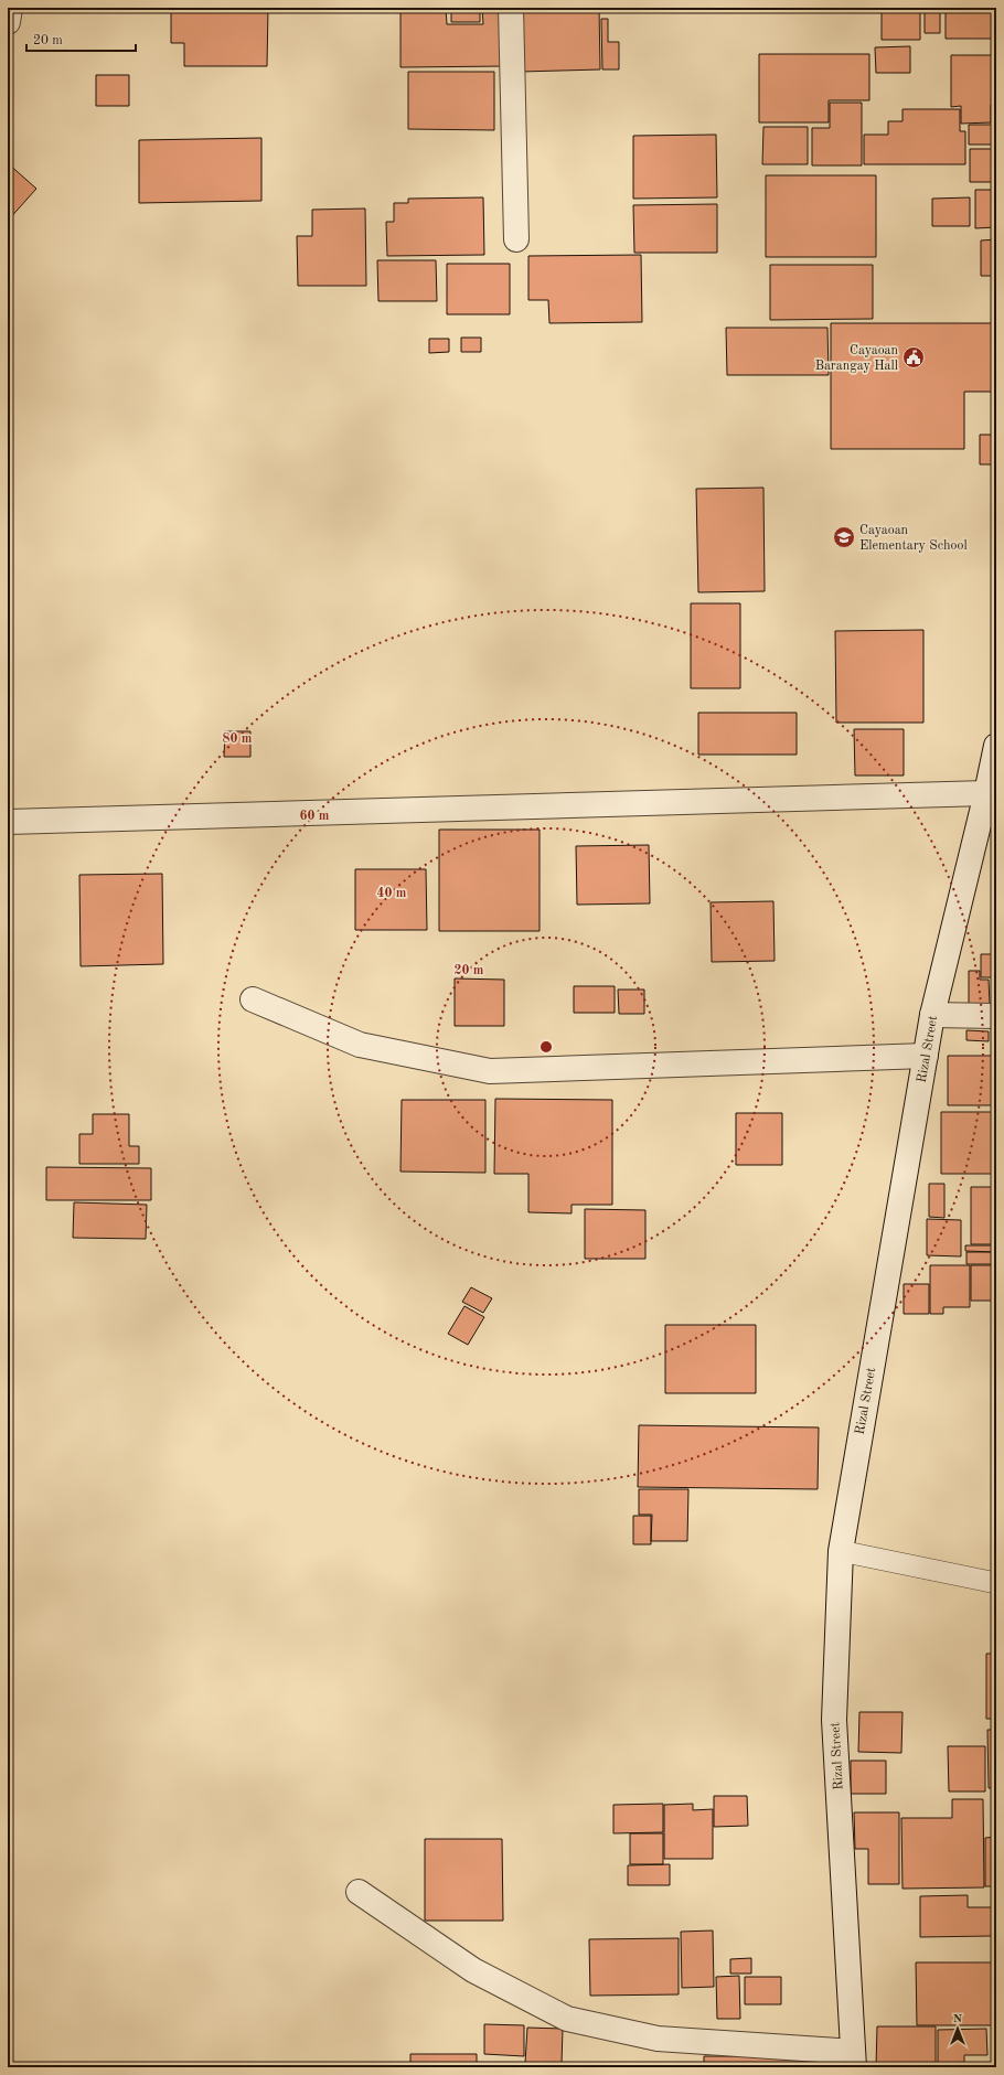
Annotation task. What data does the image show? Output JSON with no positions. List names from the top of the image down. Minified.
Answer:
{"streets":{"street":["Rizal Street"]},"places":{"public building":["Cayaoan Barangay Hall"],"school or university":["Cayaoan Elementary School"]},"scale_bar":"20 m","north":"top","rings":["80 m","60 m","40 m","20 m"]}
